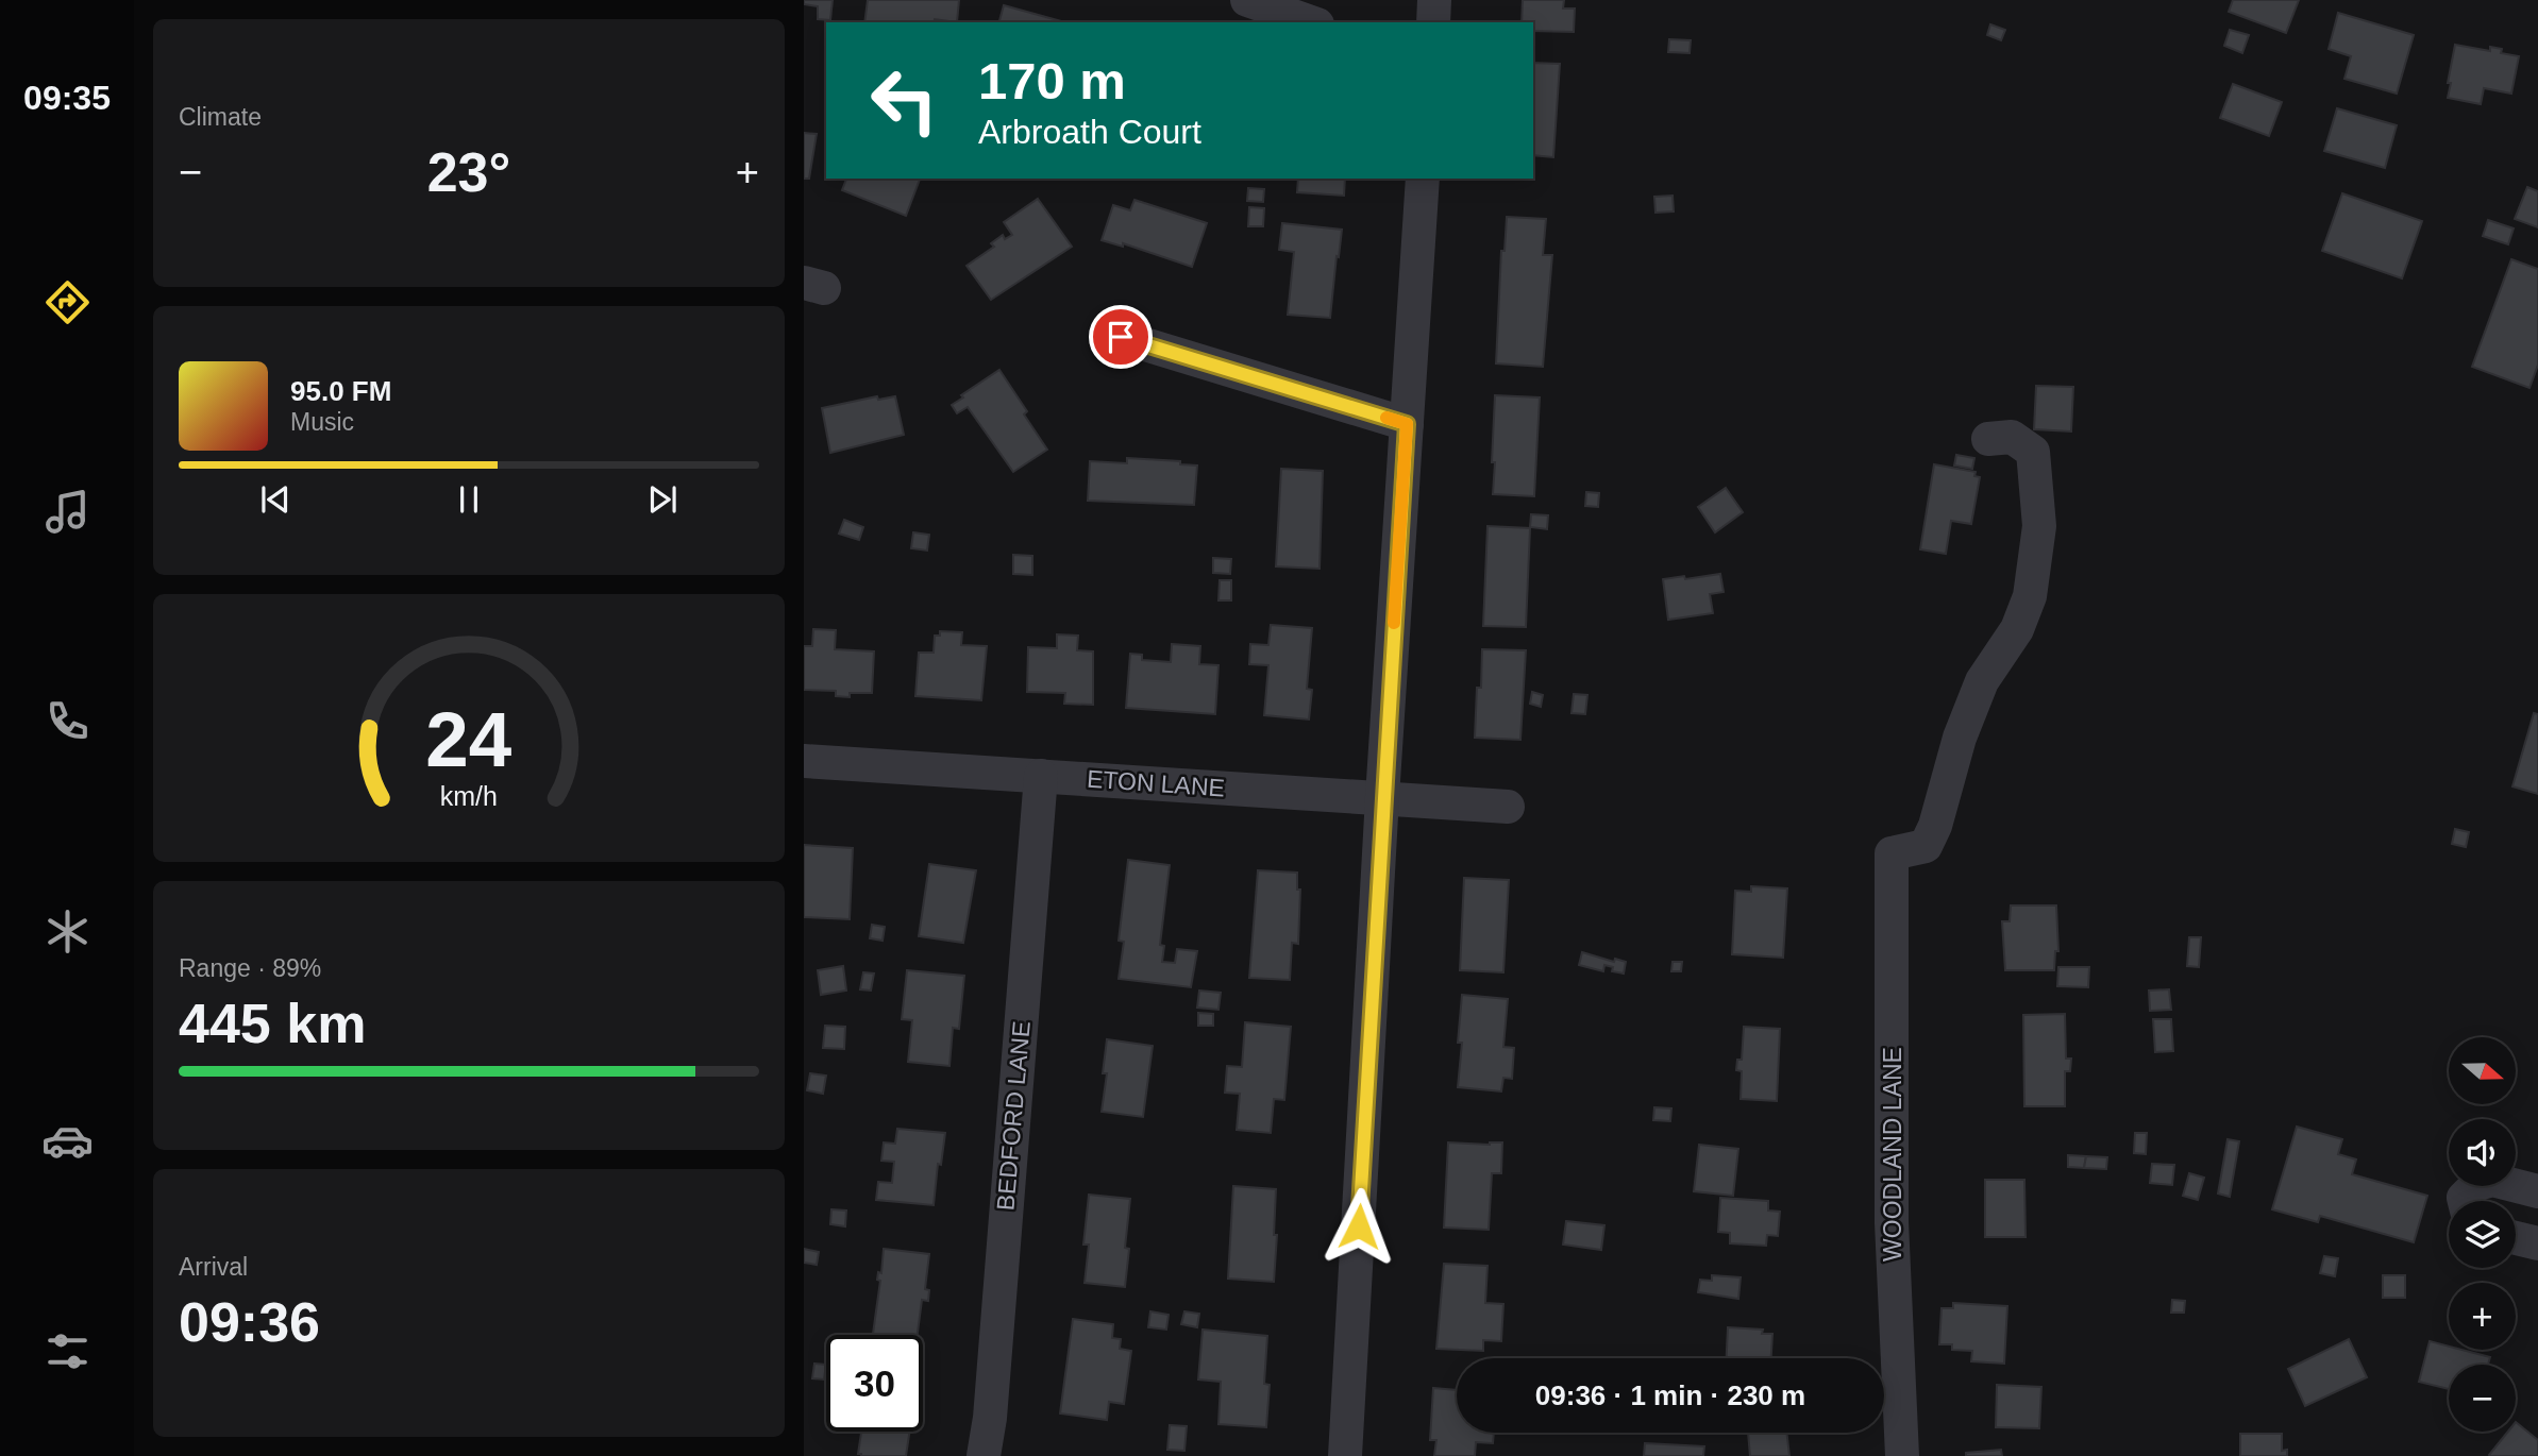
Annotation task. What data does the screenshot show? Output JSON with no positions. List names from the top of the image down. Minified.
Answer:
{"streets":{"street":["ETON LANE","BEDFORD LANE","WOODLAND LANE"]},"crossings":[["ETON LANE","BEDFORD LANE"]],"north":"right","page":{"tabs":"09:35","tile":["Climate",["Range · 89%","445 km"],["Arrival","09:36"]],"turn":["170 m","Arbroath Court"],"heat":["−","23°","+"],"song":["95.0 FM","Music"],"map_buttons":["+","−"],"limit":"30","trip":"09:36 · 1 min · 230 m","gauge":["24","km/h"]}}
